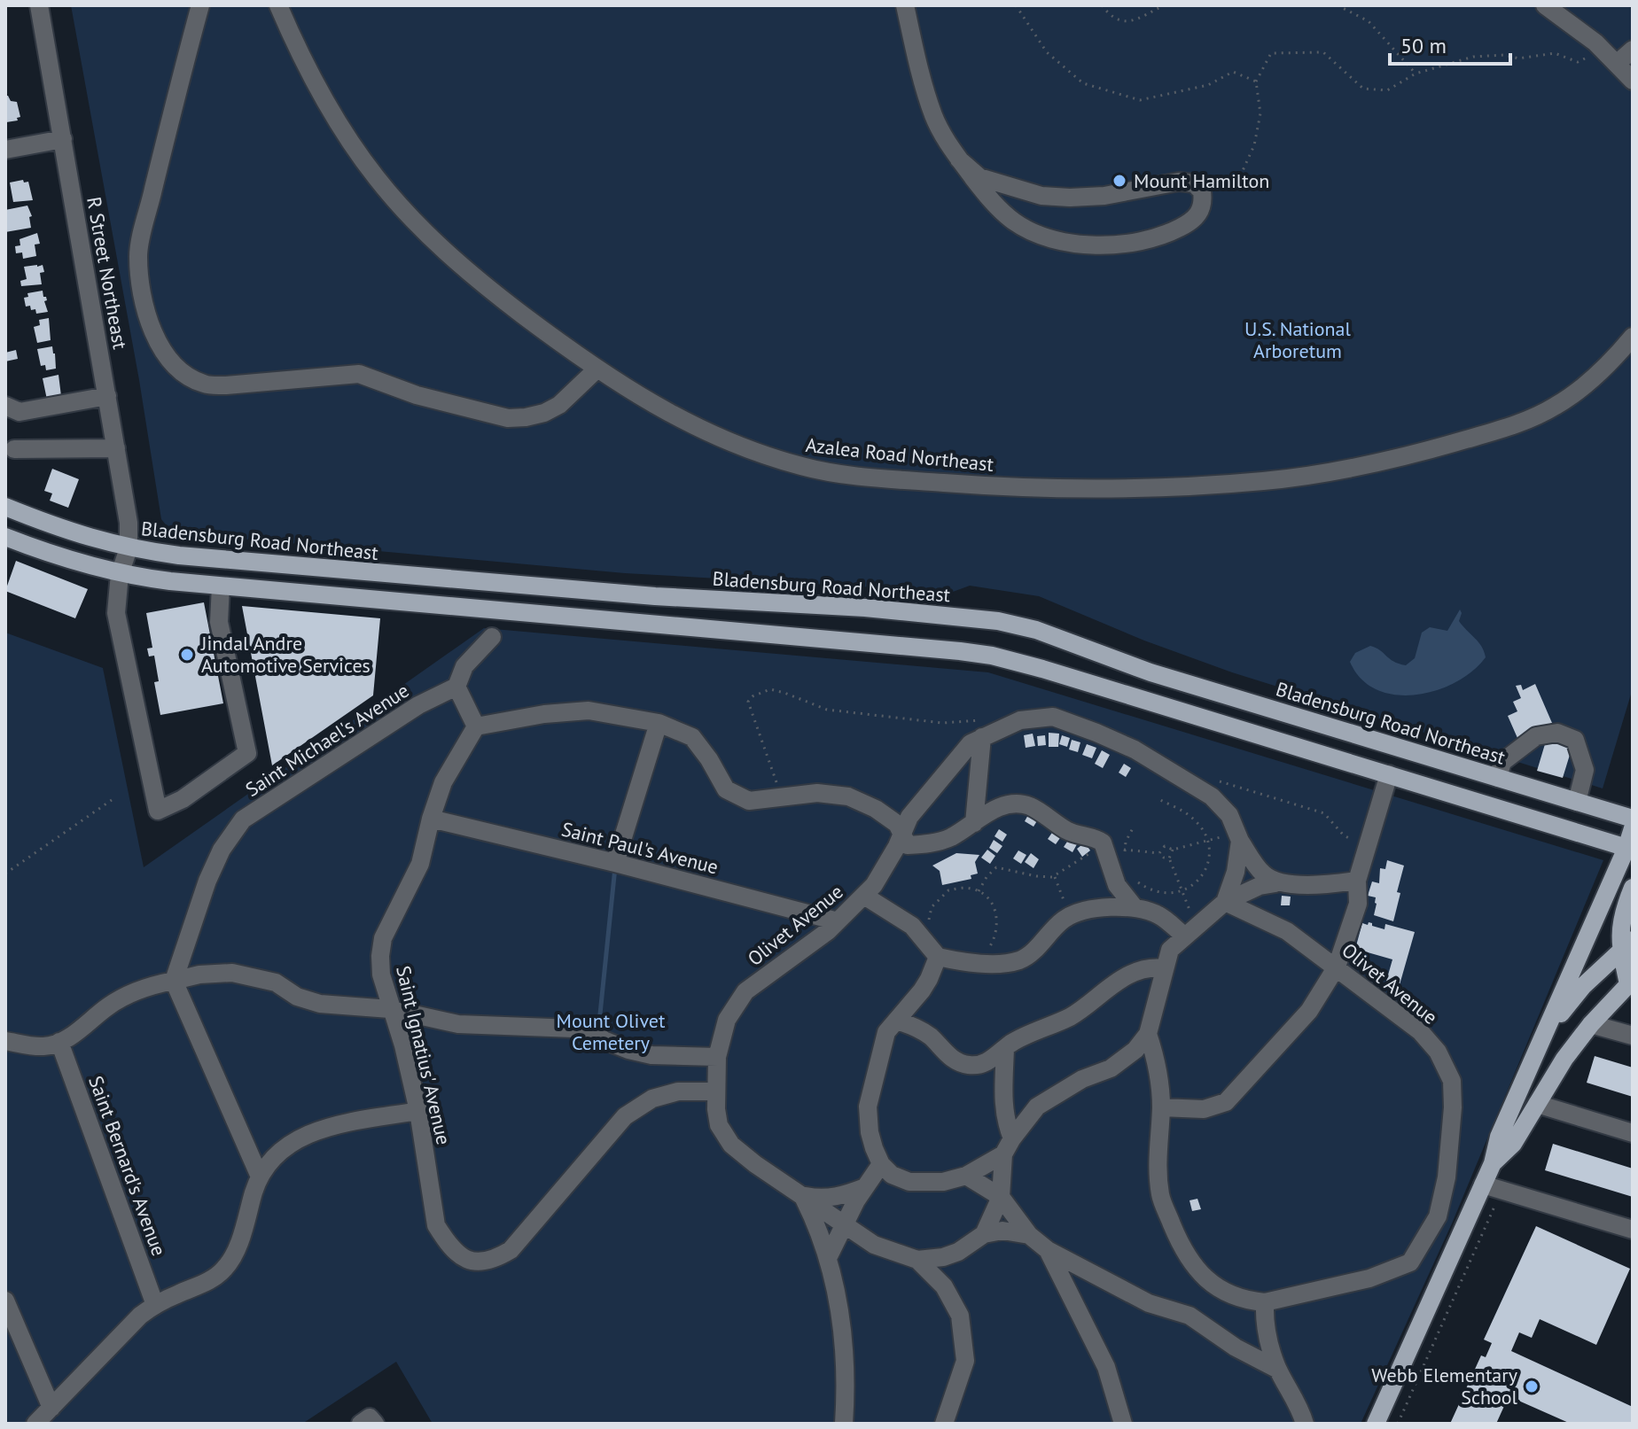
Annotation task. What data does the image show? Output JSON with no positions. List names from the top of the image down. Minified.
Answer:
{"streets":{"main road":["Bladensburg Road Northeast"],"street":["R Street Northeast","Azalea Road Northeast","Saint Michael's Avenue","Saint Paul's Avenue","Olivet Avenue","Saint Ignatius' Avenue","Saint Bernard's Avenue"]},"crossings":[["R Street Northeast","Bladensburg Road Northeast"],["Saint Paul's Avenue","Olivet Avenue"],["Saint Paul's Avenue","Saint Ignatius' Avenue"],["Olivet Avenue","Saint Ignatius' Avenue"]],"parks":["U.S. National Arboretum","Mount Olivet Cemetery"],"places":["Mount Hamilton","Jindal Andre Automotive Services","Webb Elementary School"],"scale_bar":"50 m"}
